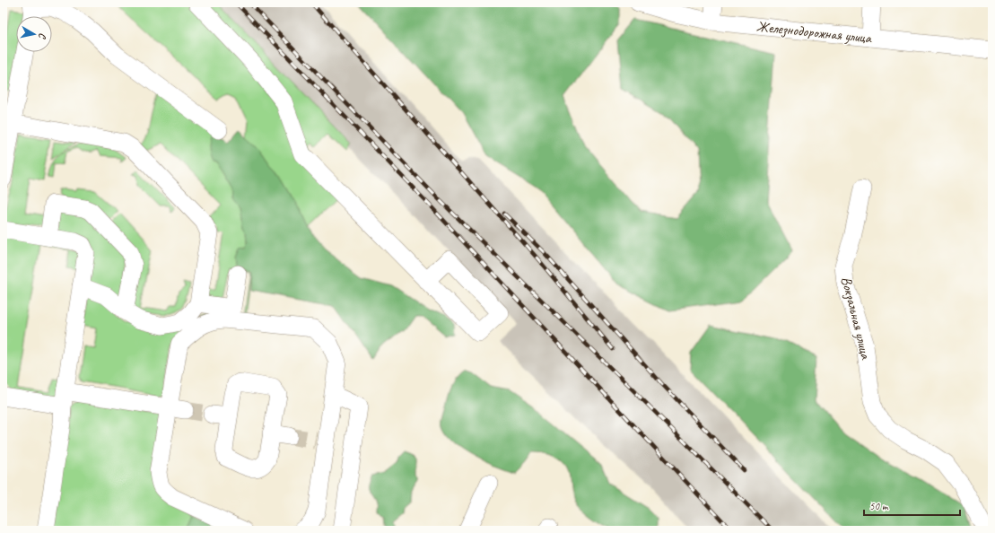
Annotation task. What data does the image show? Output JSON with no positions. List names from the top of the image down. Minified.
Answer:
{"streets":{"street":["Железнодорожная улица","Вокзальная улица"]},"scale_bar":"50 m","north":"right"}
